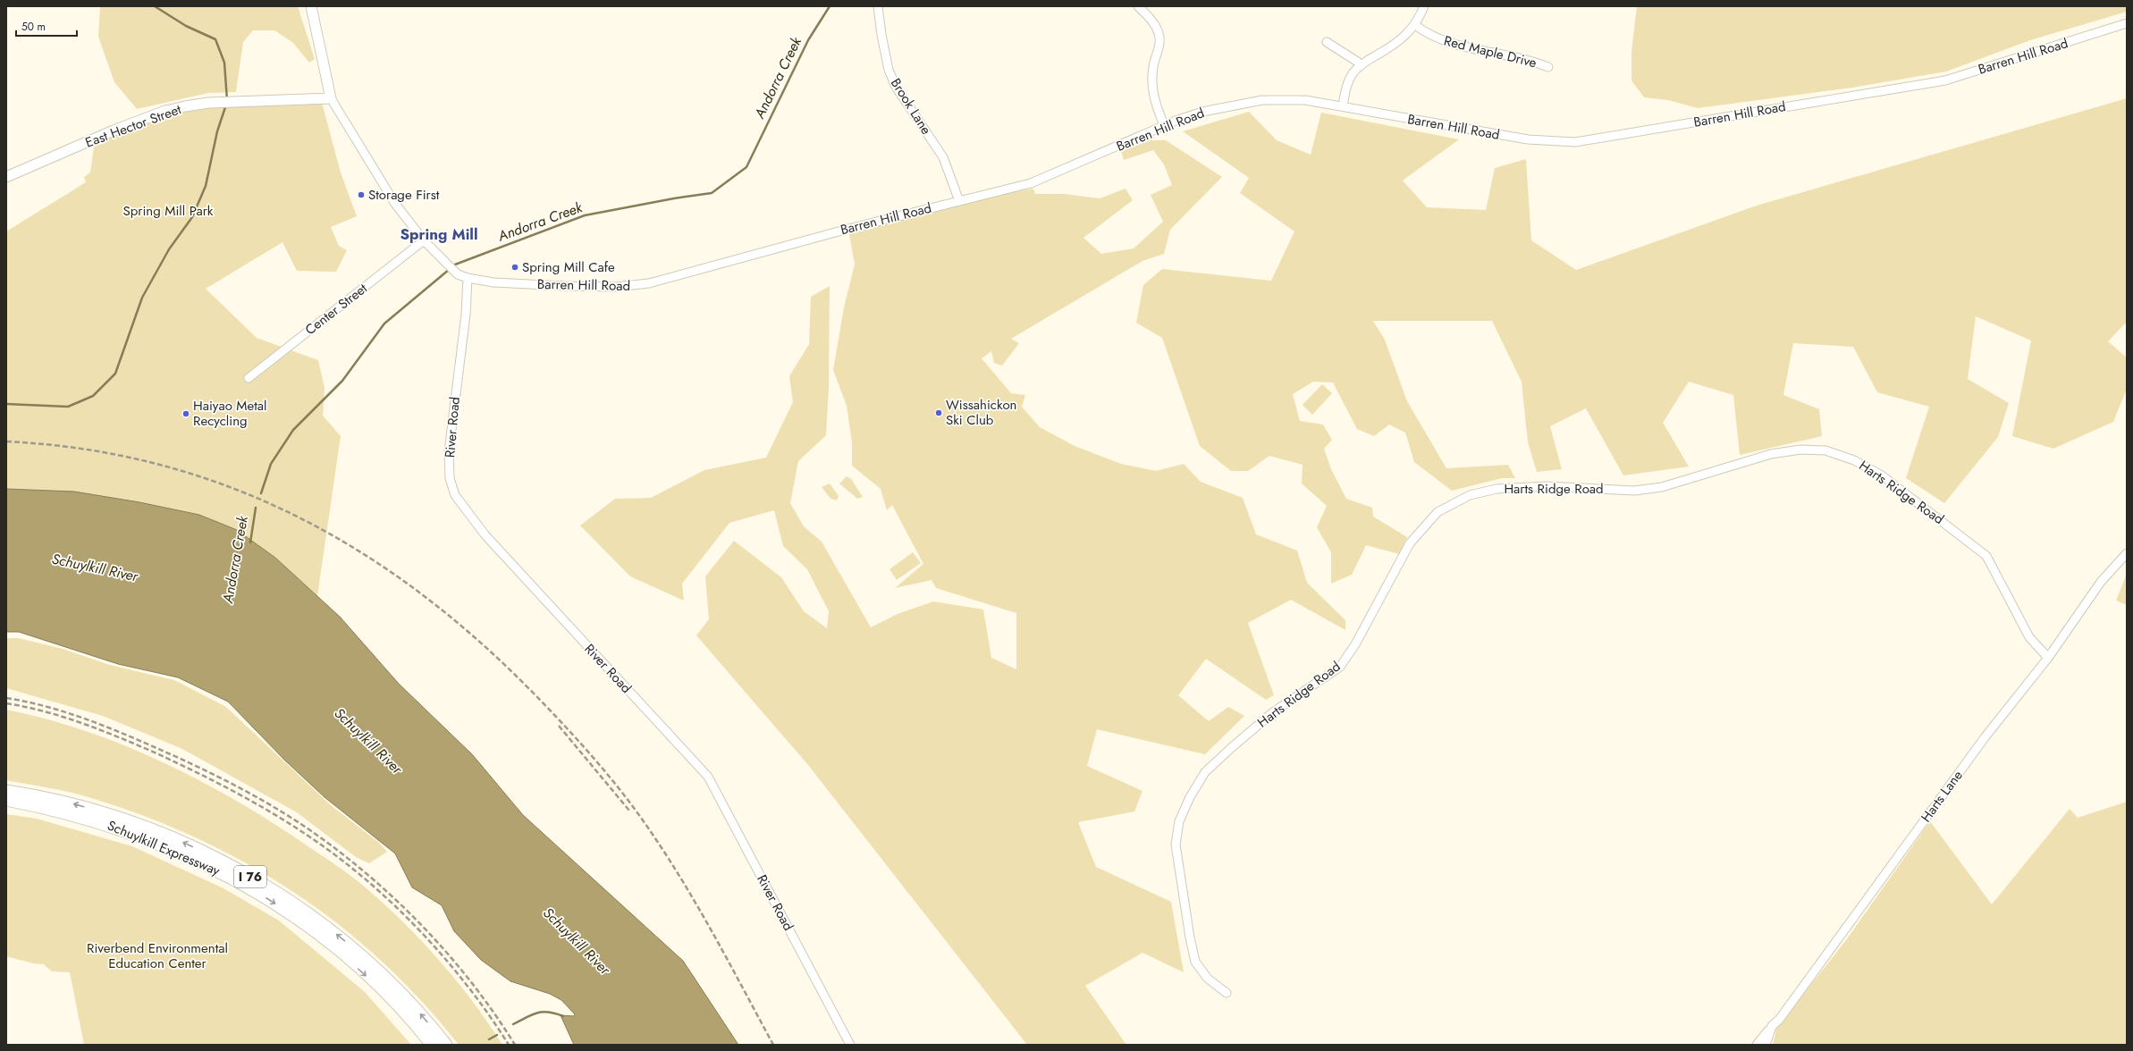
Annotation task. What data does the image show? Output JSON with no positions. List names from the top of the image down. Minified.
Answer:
{"streets":{"highway":["Schuylkill Expressway","I 76"],"main road":["East Hector Street"],"street":["Red Maple Drive","Barren Hill Road","Brook Lane","Center Street","River Road","Harts Ridge Road","Harts Lane"]},"crossings":[["Barren Hill Road","Brook Lane"],["Barren Hill Road","East Hector Street"],["Barren Hill Road","Center Street"],["Barren Hill Road","River Road"],["Harts Ridge Road","Harts Lane"]],"districts":["Spring Mill"],"water":["Andorra Creek","Schuylkill River"],"parks":["Spring Mill Park","Riverbend Environmental Education Center"],"places":["Storage First","Spring Mill Cafe","Wissahickon Ski Club","Haiyao Metal Recycling"],"scale_bar":"50 m"}
